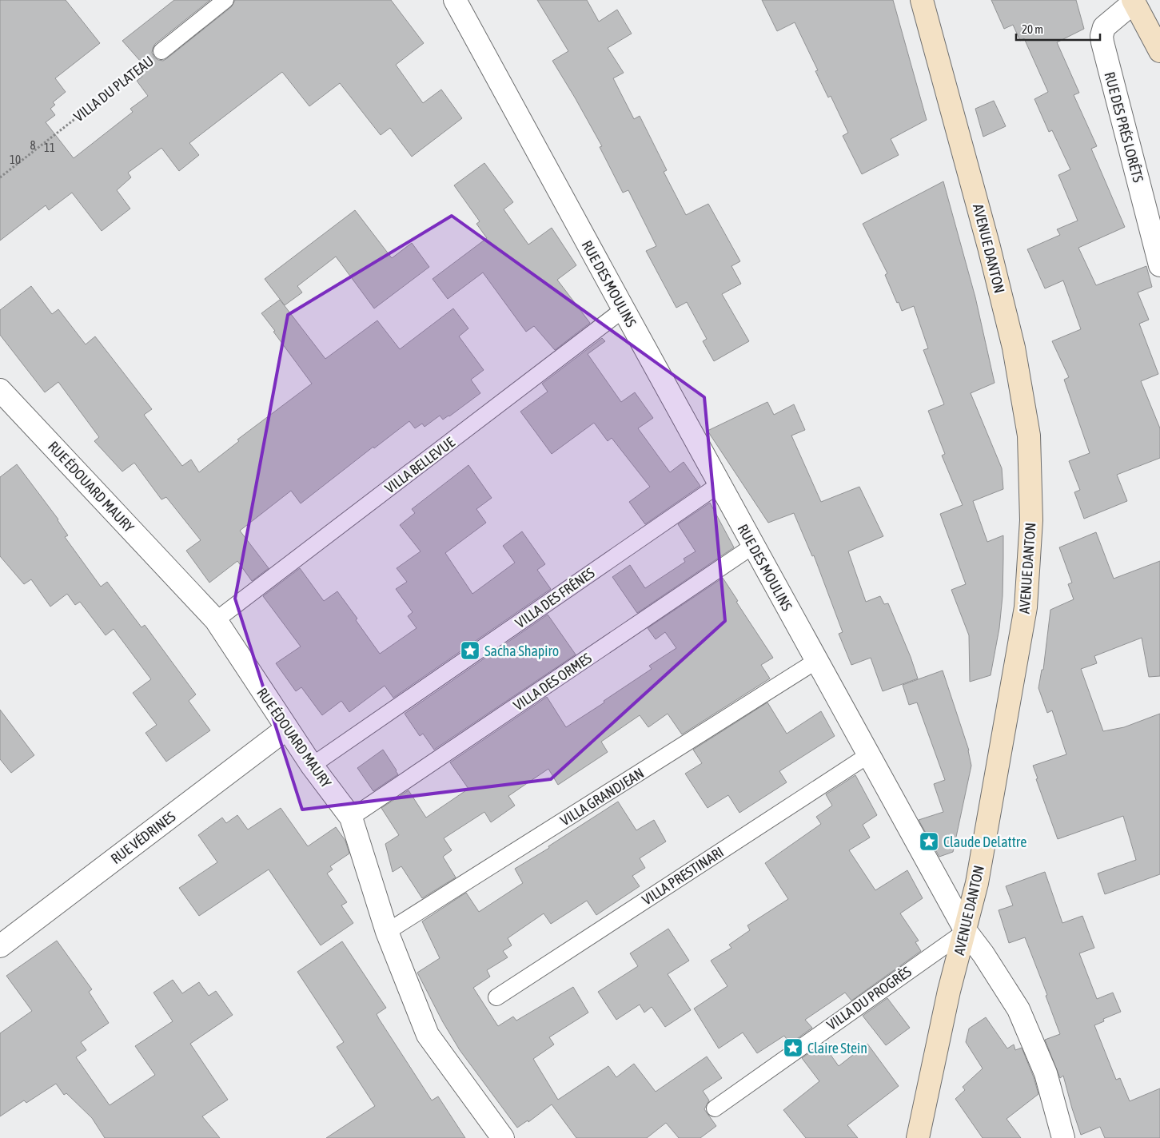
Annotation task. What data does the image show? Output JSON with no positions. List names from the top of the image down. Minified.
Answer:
{"streets":{"street":["RUE DES PRÉS LORÊTS","AVENUE DANTON","RUE DES MOULINS","RUE ÉDOUARD MAURY","RUE VÉDRINES"],"lane":["VILLA DU PLATEAU","VILLA BELLEVUE","VILLA DES FRÊNES","VILLA DES ORMES","VILLA GRANDJEAN","VILLA PRESTINARI","VILLA DU PROGRÈS"]},"crossings":[["AVENUE DANTON","RUE DES MOULINS"],["AVENUE DANTON","VILLA DU PROGRÈS"],["RUE DES MOULINS","VILLA BELLEVUE"],["RUE DES MOULINS","VILLA DES FRÊNES"],["RUE DES MOULINS","VILLA DES ORMES"],["RUE DES MOULINS","VILLA GRANDJEAN"],["RUE DES MOULINS","VILLA PRESTINARI"],["RUE DES MOULINS","VILLA DU PROGRÈS"],["VILLA BELLEVUE","RUE ÉDOUARD MAURY"],["RUE ÉDOUARD MAURY","VILLA DES FRÊNES"],["RUE ÉDOUARD MAURY","VILLA DES ORMES"],["RUE ÉDOUARD MAURY","VILLA GRANDJEAN"],["RUE ÉDOUARD MAURY","RUE VÉDRINES"]],"places":{"place":["Sacha Shapiro","Claude Delattre","Claire Stein"]},"house_numbers":["8","11","10"],"scale_bar":"20 m"}
